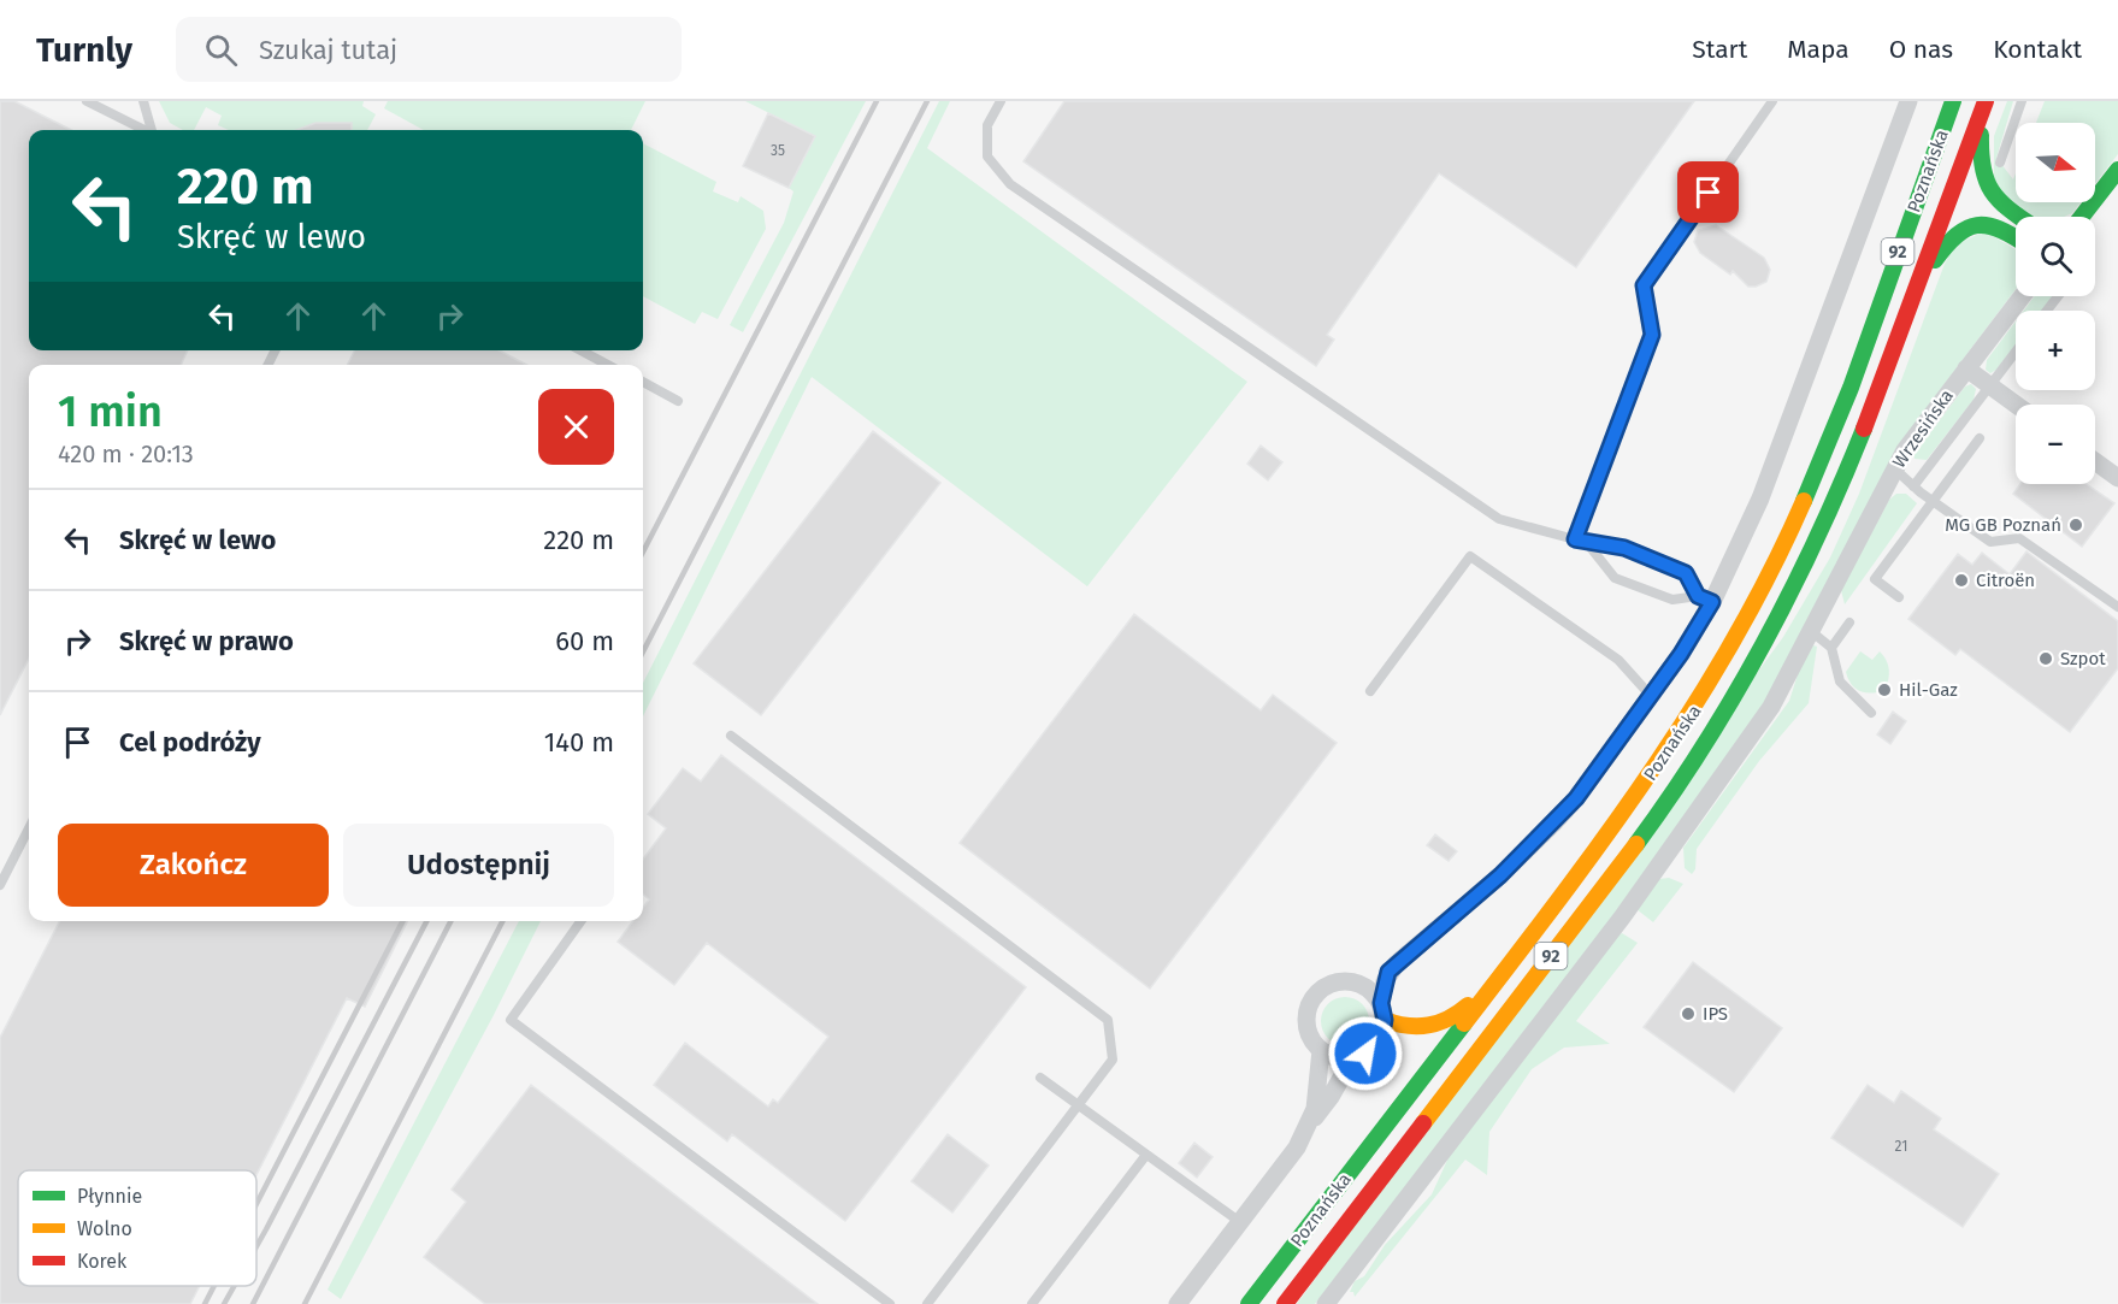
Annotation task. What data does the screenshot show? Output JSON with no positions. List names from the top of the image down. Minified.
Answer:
{"streets":{"main road":["Poznańska","92"],"street":["Wrzesińska"]},"places":["MG GB Poznań","Citroën","Szpot","Hil-Gaz","IPS"],"house_numbers":["35","21"],"legend":["Płynnie","Wolno","Korek"],"north":"right","page":{"header":"Turnly","search":"Szukaj tutaj","nav":["Start","Mapa","O nas","Kontakt"],"map_buttons":["+","−"],"turn":["220 m","Skręć w lewo"],"heading":["1 min","420 m · 20:13"],"list":[{"name":"Skręć w lewo","value":"220 m"},{"name":"Skręć w prawo","value":"60 m"},{"name":"Cel podróży","value":"140 m"}],"buttons":["Zakończ","Udostępnij"]}}
